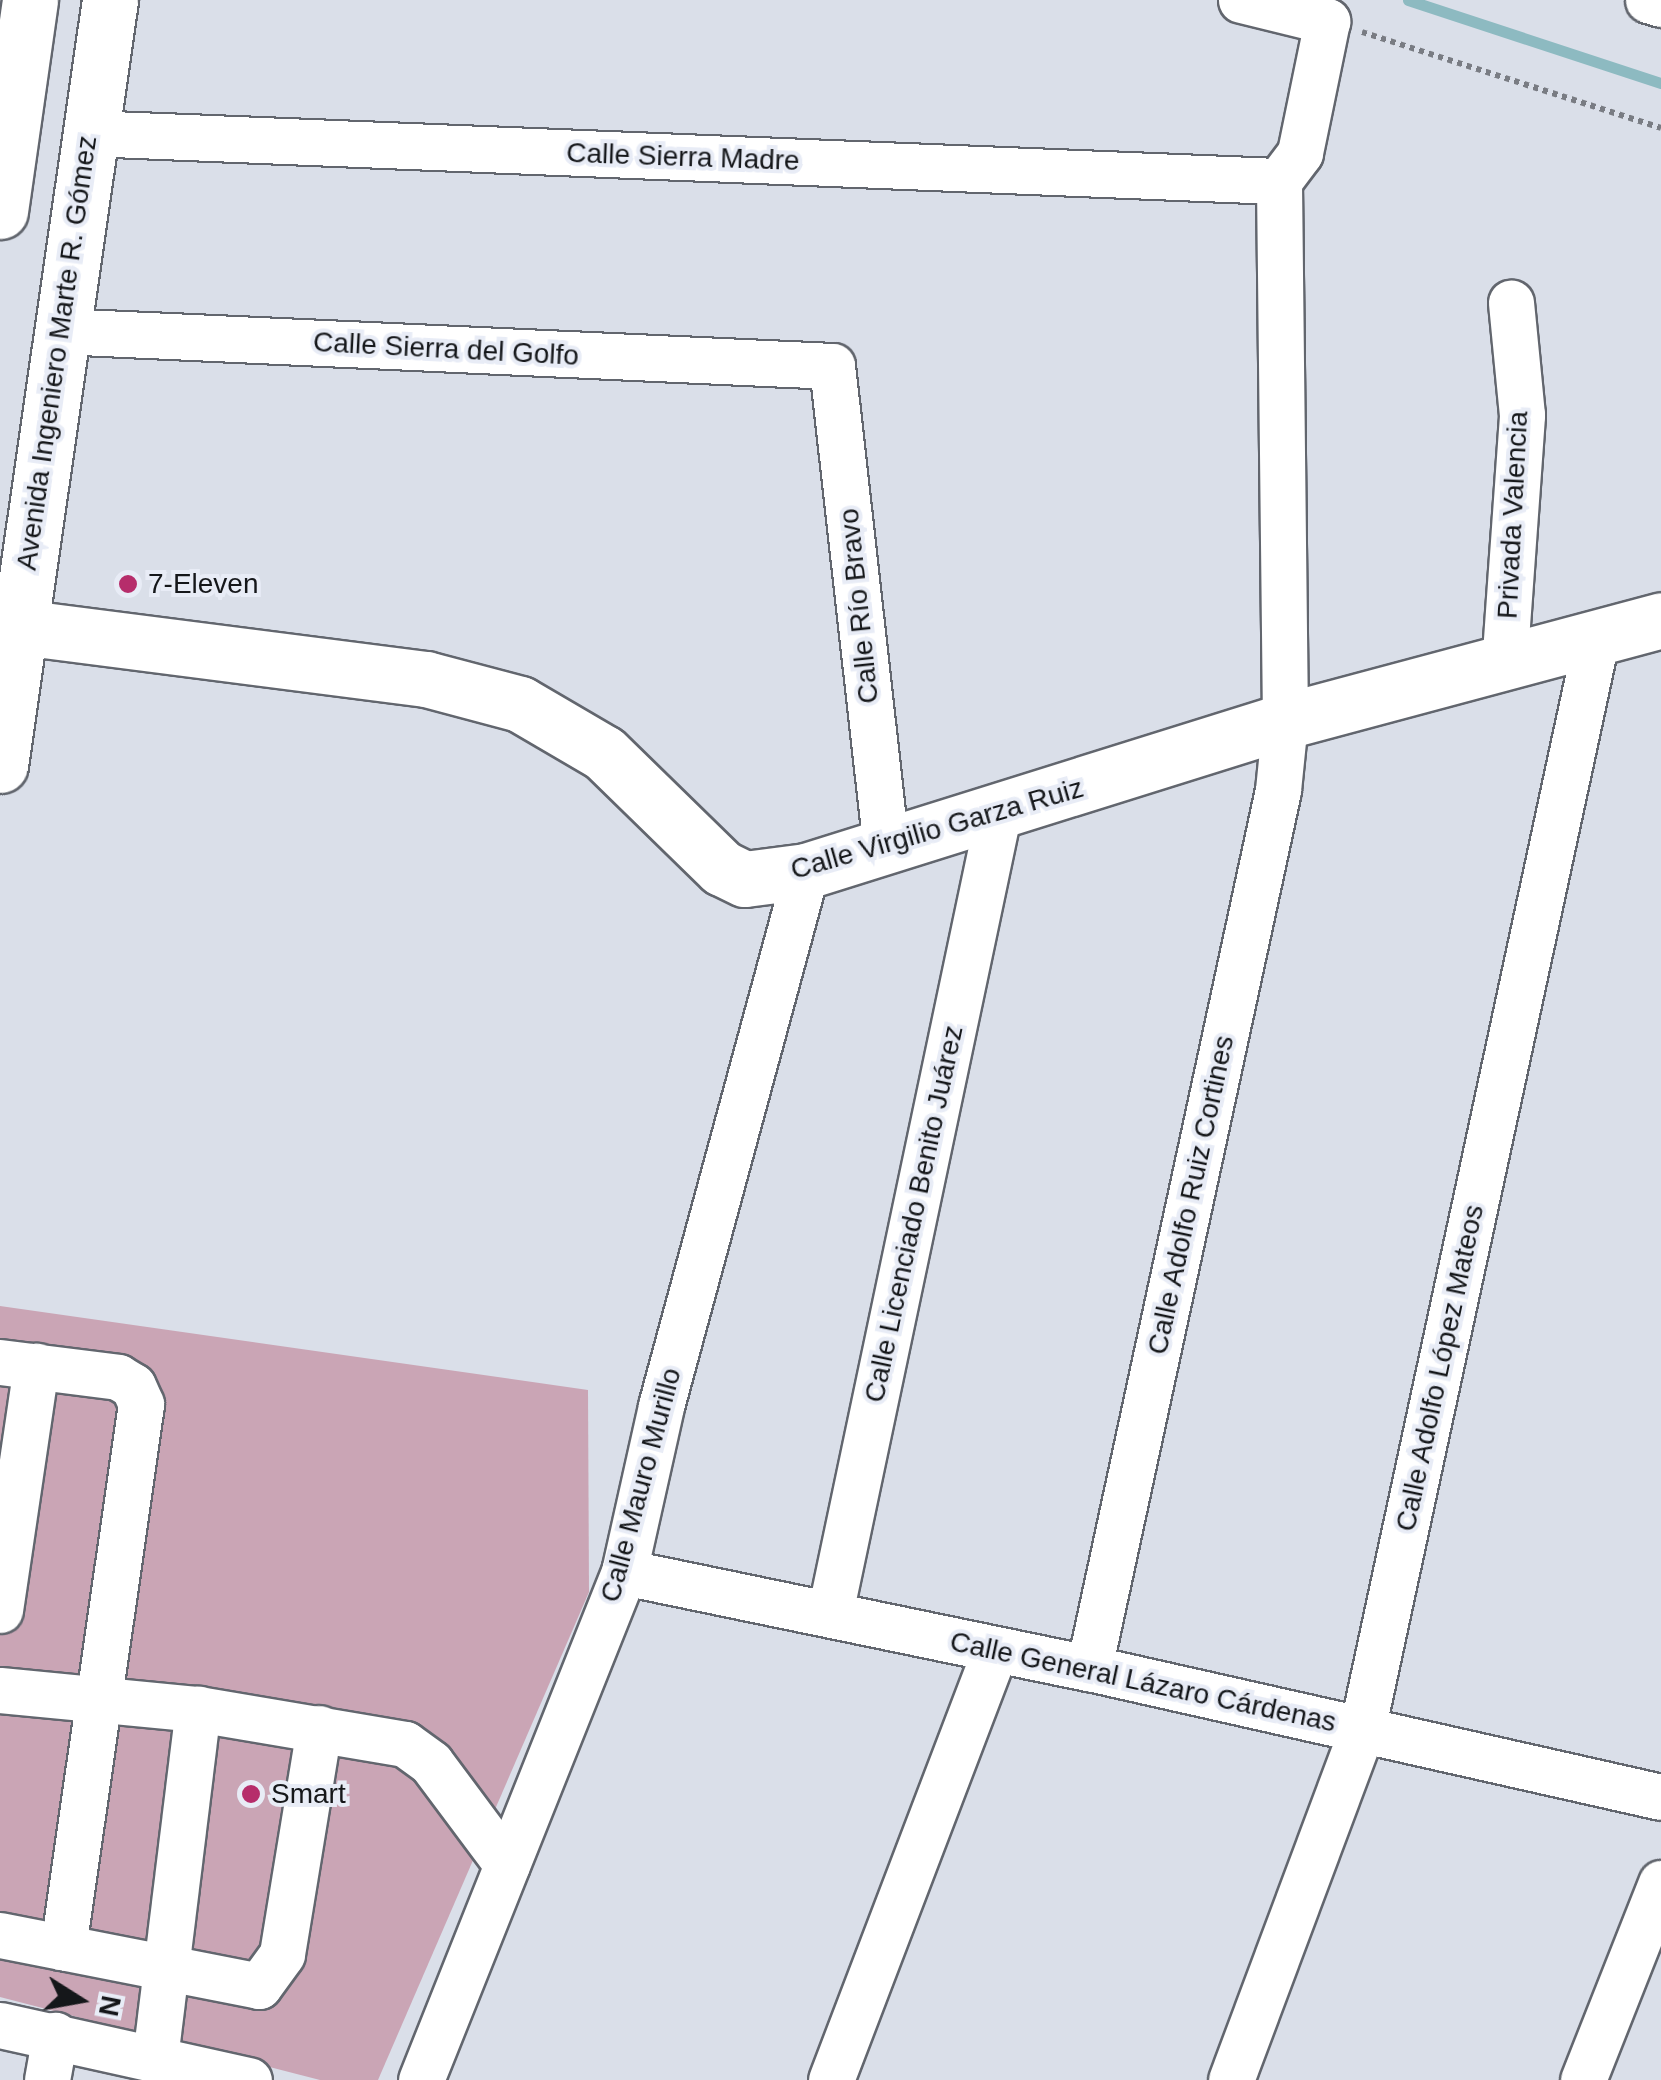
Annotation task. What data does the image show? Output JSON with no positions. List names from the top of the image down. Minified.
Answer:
{"streets":{"main road":["Avenida Ingeniero Marte R. Gómez","Calle Virgilio Garza Ruiz"],"street":["Calle Sierra Madre","Calle Sierra del Golfo","Privada Valencia","Calle Río Bravo","Calle Adolfo Ruiz Cortines","Calle Licenciado Benito Juárez","Calle Adolfo López Mateos","Calle Mauro Murillo","Calle General Lázaro Cárdenas"]},"crossings":[["Calle Sierra Madre","Avenida Ingeniero Marte R. Gómez"],["Calle Sierra Madre","Calle Adolfo Ruiz Cortines"],["Calle Sierra del Golfo","Avenida Ingeniero Marte R. Gómez"],["Calle Sierra del Golfo","Calle Río Bravo"],["Avenida Ingeniero Marte R. Gómez","Calle Virgilio Garza Ruiz"],["Privada Valencia","Calle Virgilio Garza Ruiz"],["Calle Río Bravo","Calle Virgilio Garza Ruiz"],["Calle Virgilio Garza Ruiz","Calle Adolfo Ruiz Cortines"],["Calle Virgilio Garza Ruiz","Calle Licenciado Benito Juárez"],["Calle Virgilio Garza Ruiz","Calle Adolfo López Mateos"],["Calle Virgilio Garza Ruiz","Calle Mauro Murillo"],["Calle Adolfo Ruiz Cortines","Calle General Lázaro Cárdenas"],["Calle Licenciado Benito Juárez","Calle General Lázaro Cárdenas"],["Calle Adolfo López Mateos","Calle General Lázaro Cárdenas"],["Calle Mauro Murillo","Calle General Lázaro Cárdenas"]],"places":["7-Eleven","Smart"],"north":"right"}
